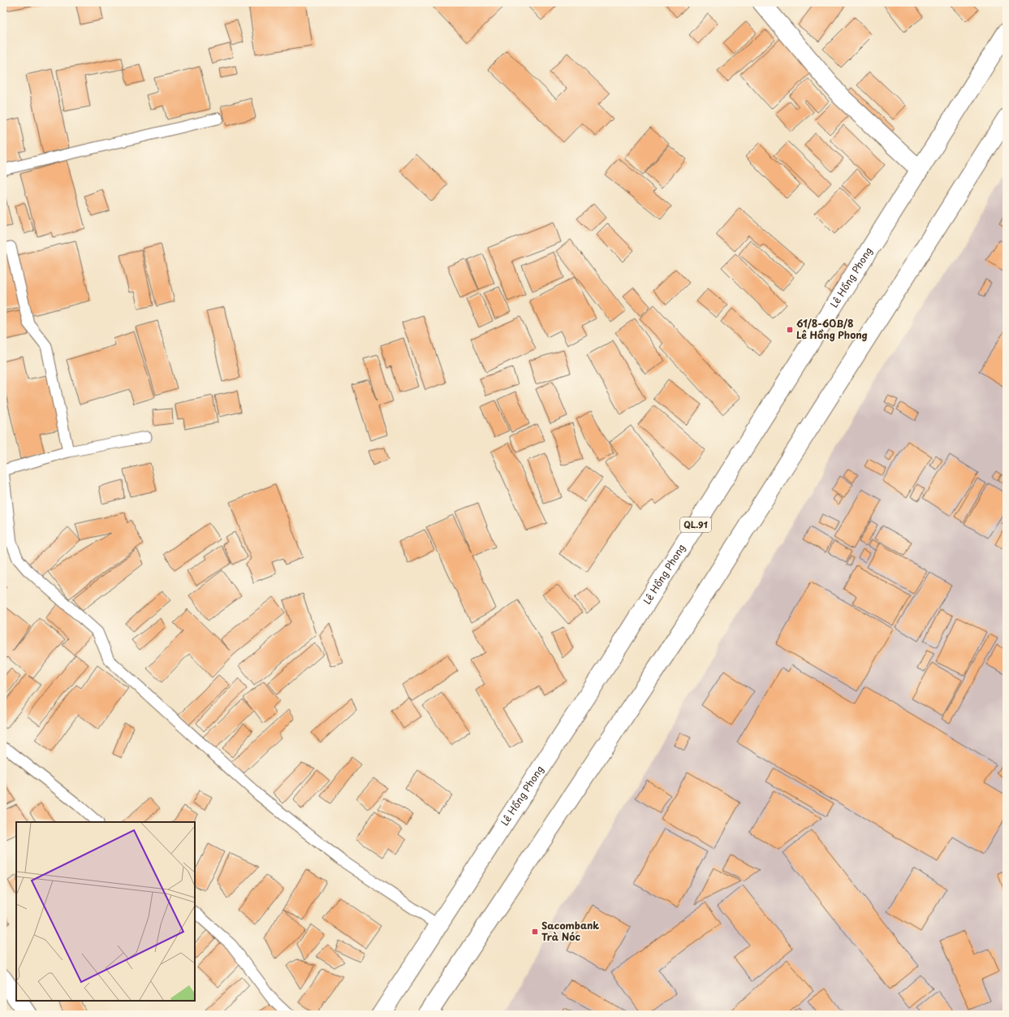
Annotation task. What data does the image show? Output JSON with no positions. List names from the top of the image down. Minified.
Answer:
{"streets":{"main road":["Lê Hồng Phong","QL.91"]},"places":{"transit":["61/8-60B/8 Lê Hồng Phong","Sacombank Trà Nóc"]}}
